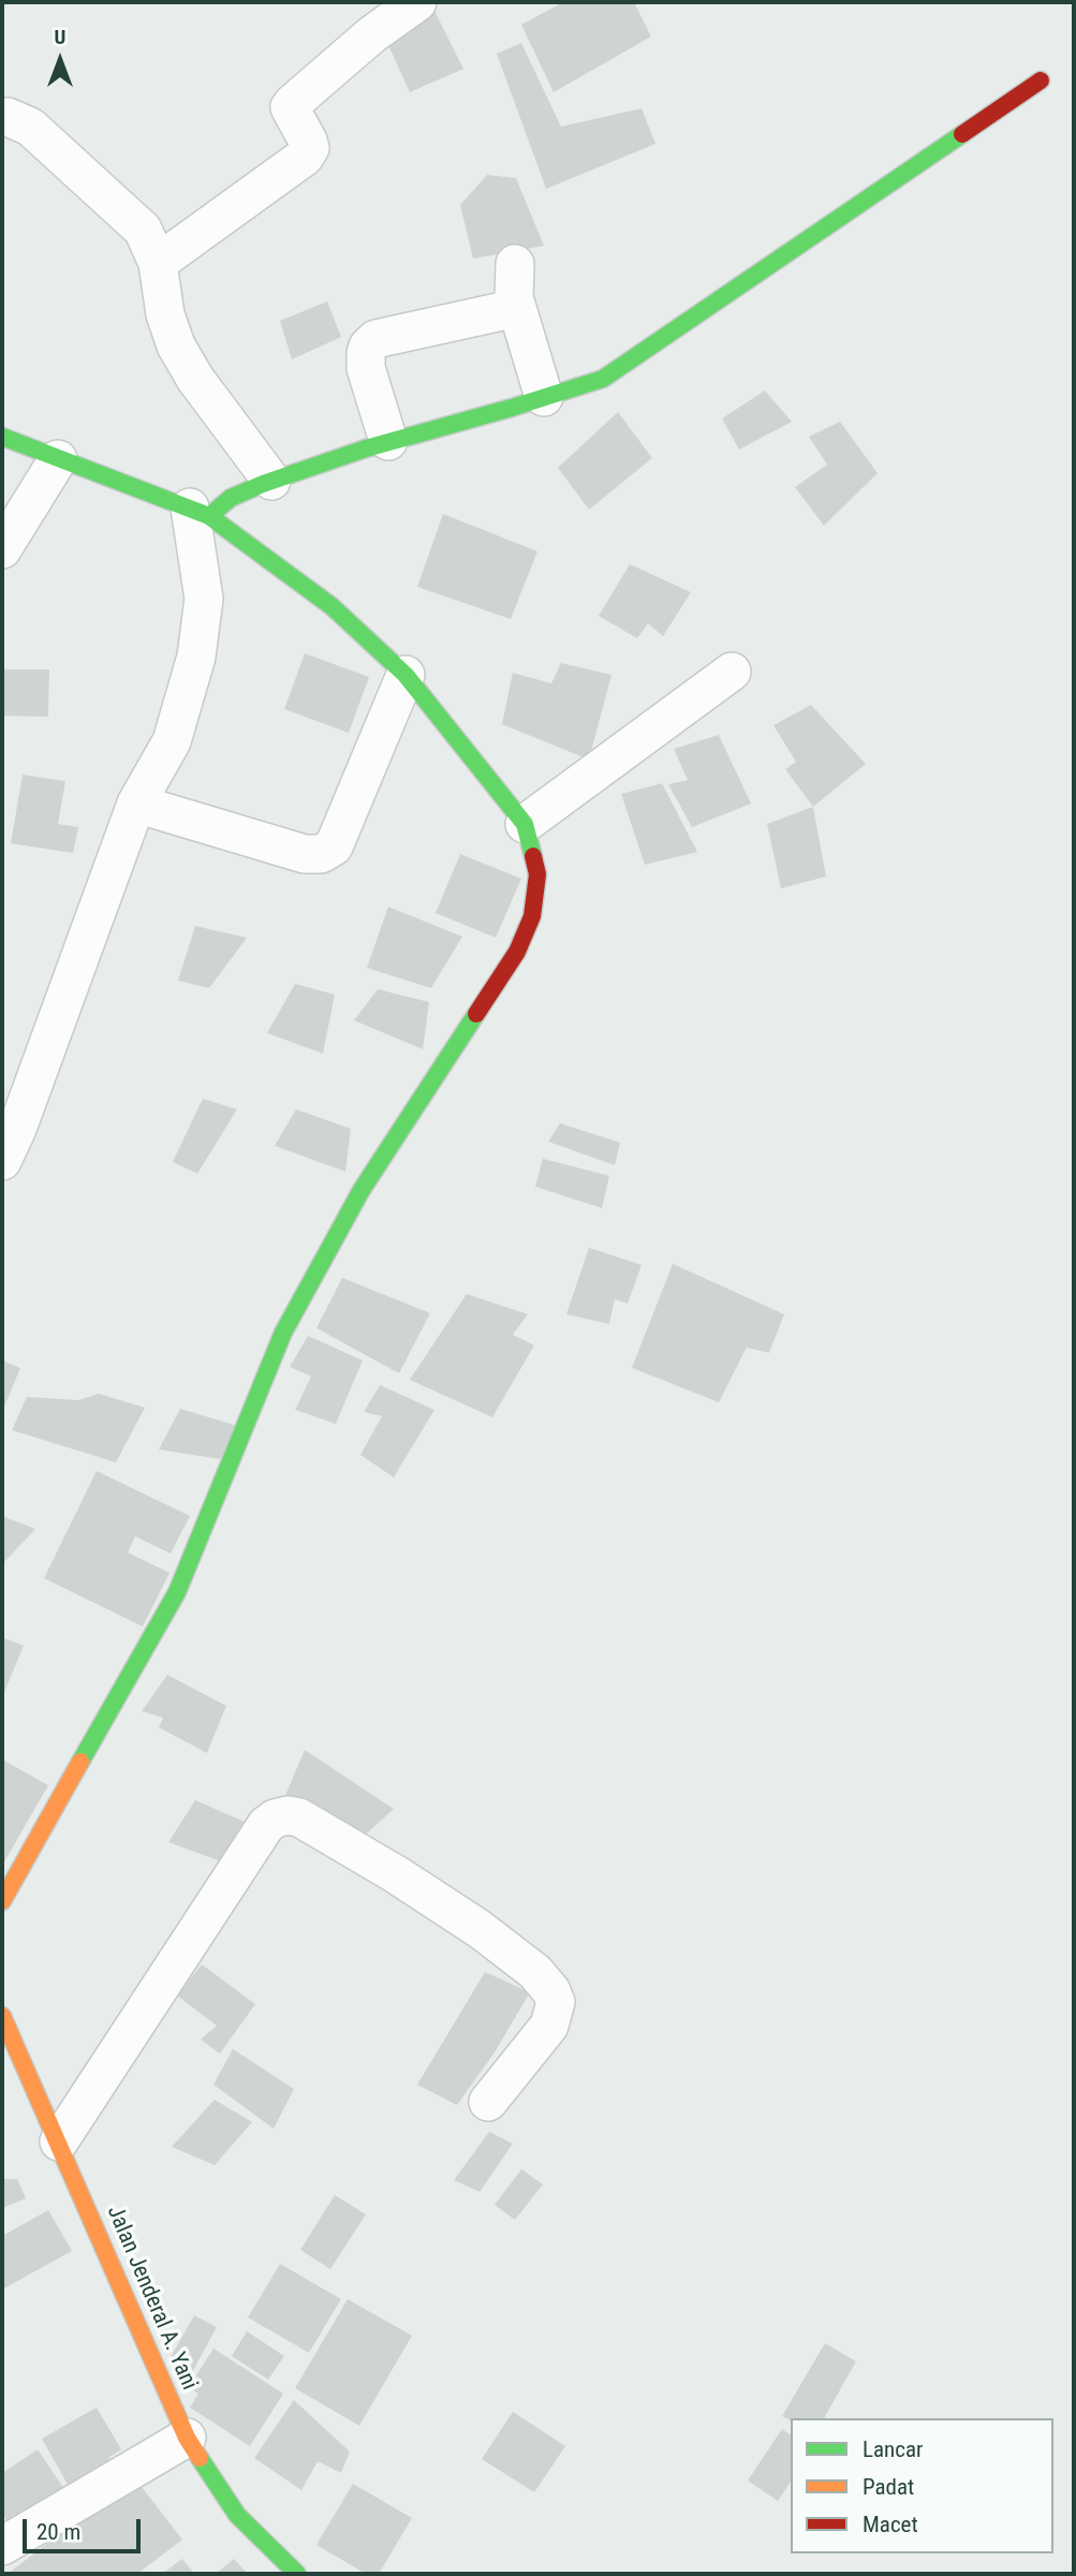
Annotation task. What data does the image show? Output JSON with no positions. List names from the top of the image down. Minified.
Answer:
{"streets":{"street":["Jalan Jenderal A. Yani"]},"legend":["Lancar","Padat","Macet"],"scale_bar":"20 m","north":"top"}
